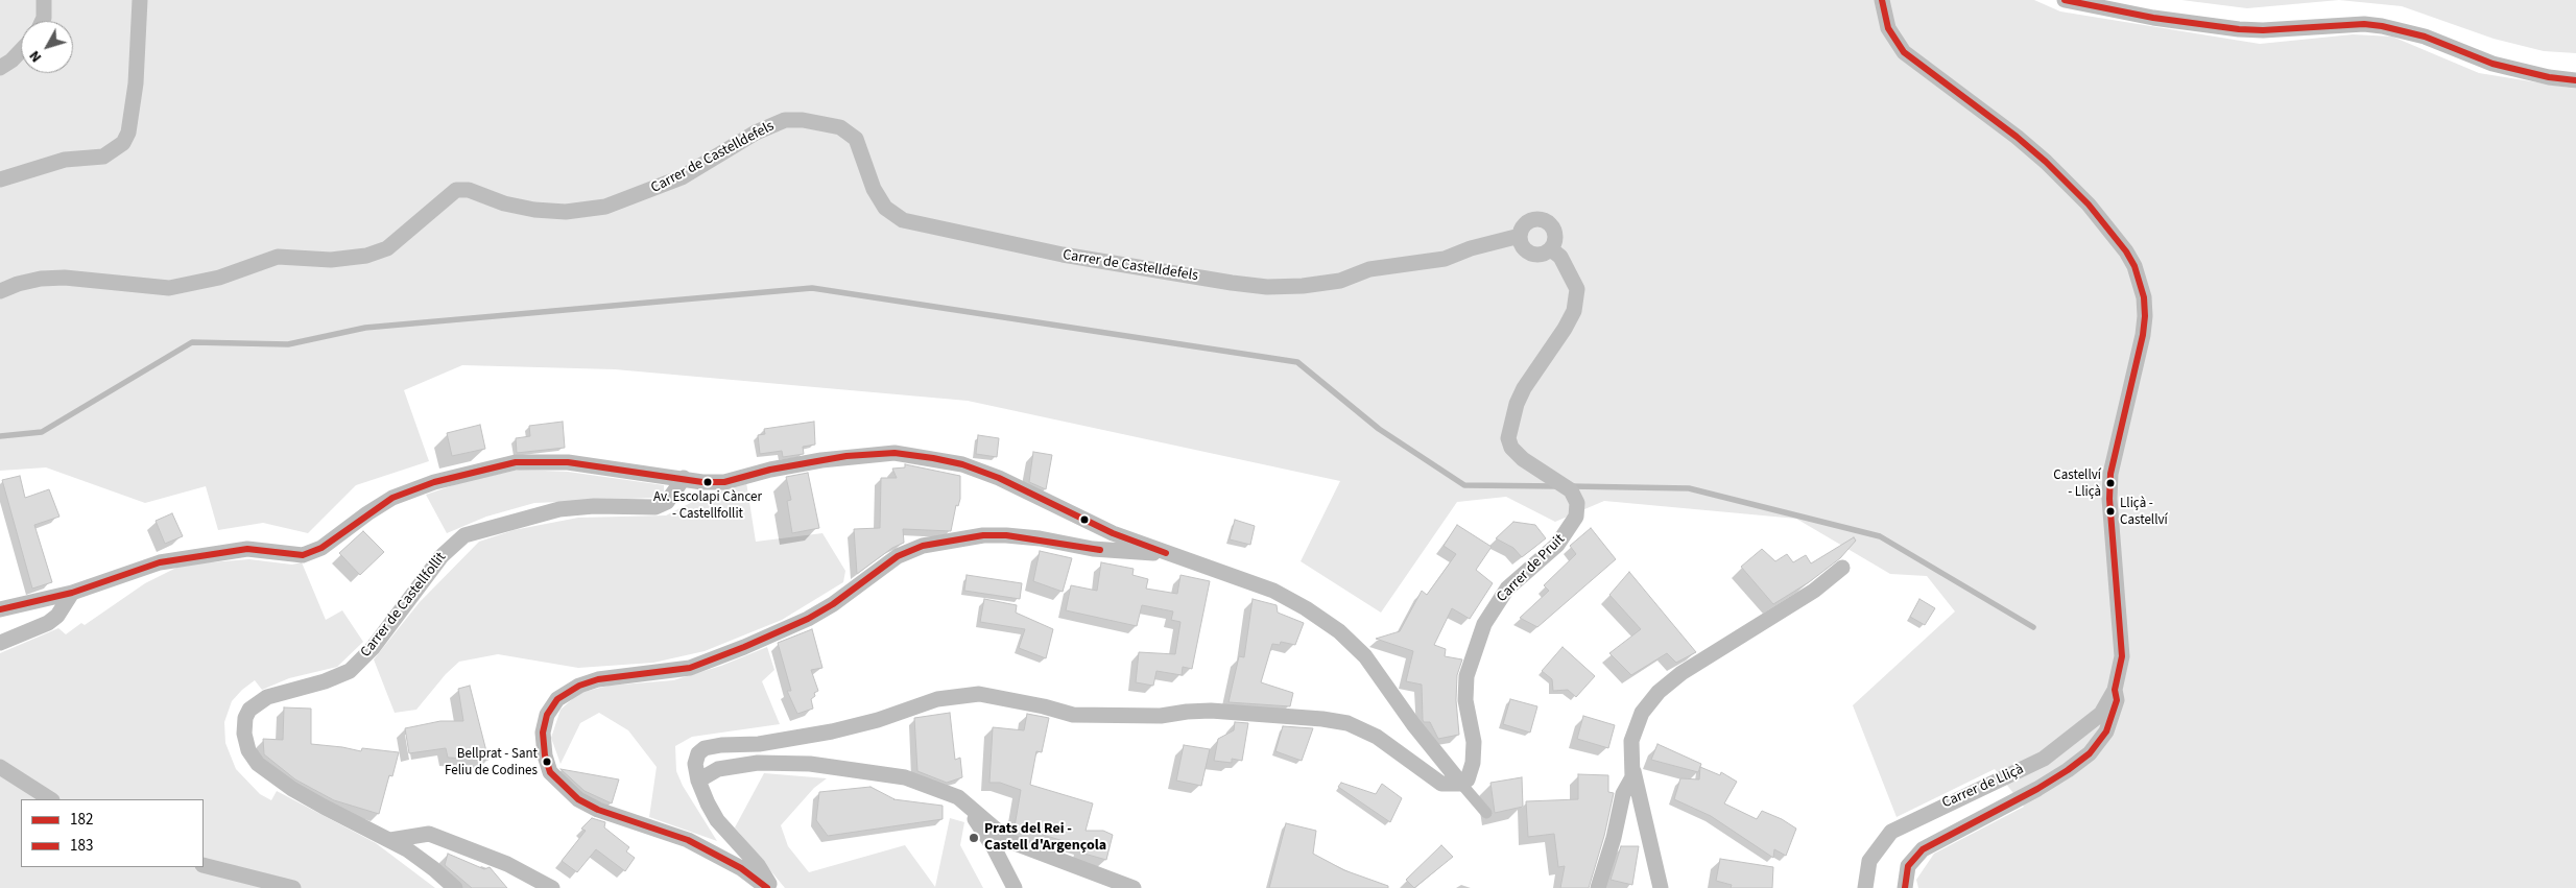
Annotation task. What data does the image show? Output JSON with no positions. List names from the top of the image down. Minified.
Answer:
{"streets":{"street":["Carrer de Castelldefels","Carrer de Pruit","Carrer de Castellfollit","Carrer de Lliçà"]},"crossings":[["Carrer de Castelldefels","Carrer de Pruit"]],"places":["Av. Escolapi Càncer - Castellfollit","Castellví - Lliçà","Lliçà - Castellví","Bellprat - Sant Feliu de Codines","Prats del Rei - Castell d'Argençola"],"lines":["transit line 182","transit line 183"],"legend":["182","183"],"north":"bottom left"}
